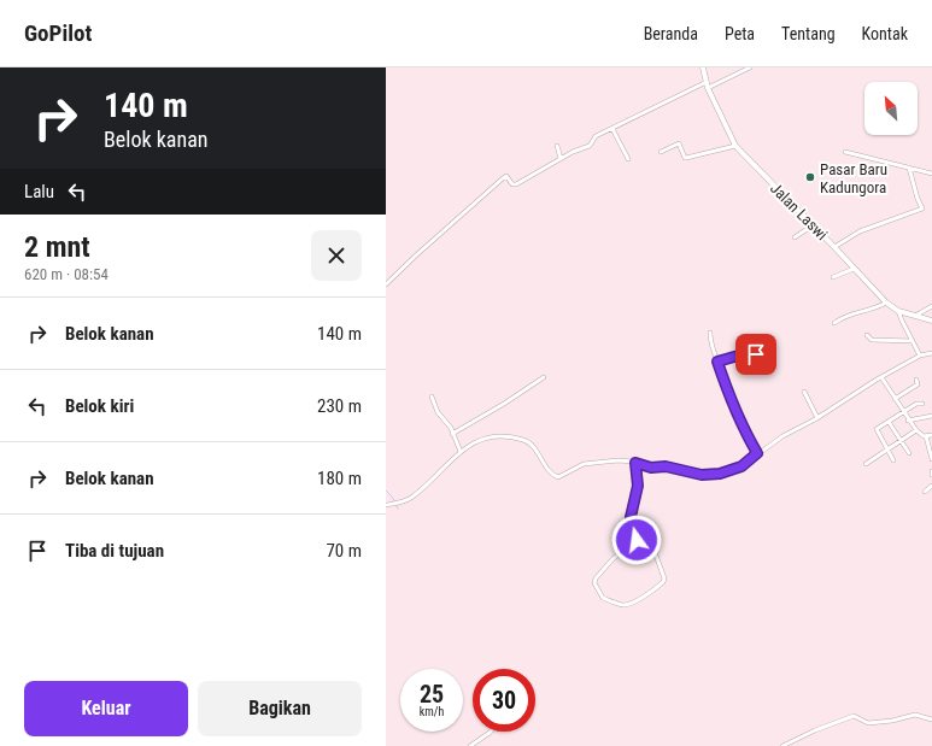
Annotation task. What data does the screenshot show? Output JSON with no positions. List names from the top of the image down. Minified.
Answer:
{"streets":{"street":["Jalan Laswi"]},"places":["Pasar Baru Kadungora"],"north":"top left","page":{"header":"GoPilot","nav":["Beranda","Peta","Tentang","Kontak"],"turn":["140 m","Belok kanan"],"then":"Lalu","heading":["2 mnt","620 m · 08:54"],"list":[{"name":"Belok kanan","value":"140 m"},{"name":"Belok kiri","value":"230 m"},{"name":"Belok kanan","value":"180 m"},{"name":"Tiba di tujuan","value":"70 m"}],"speed":"25 km/h","limit":"30","buttons":["Keluar","Bagikan"]}}
